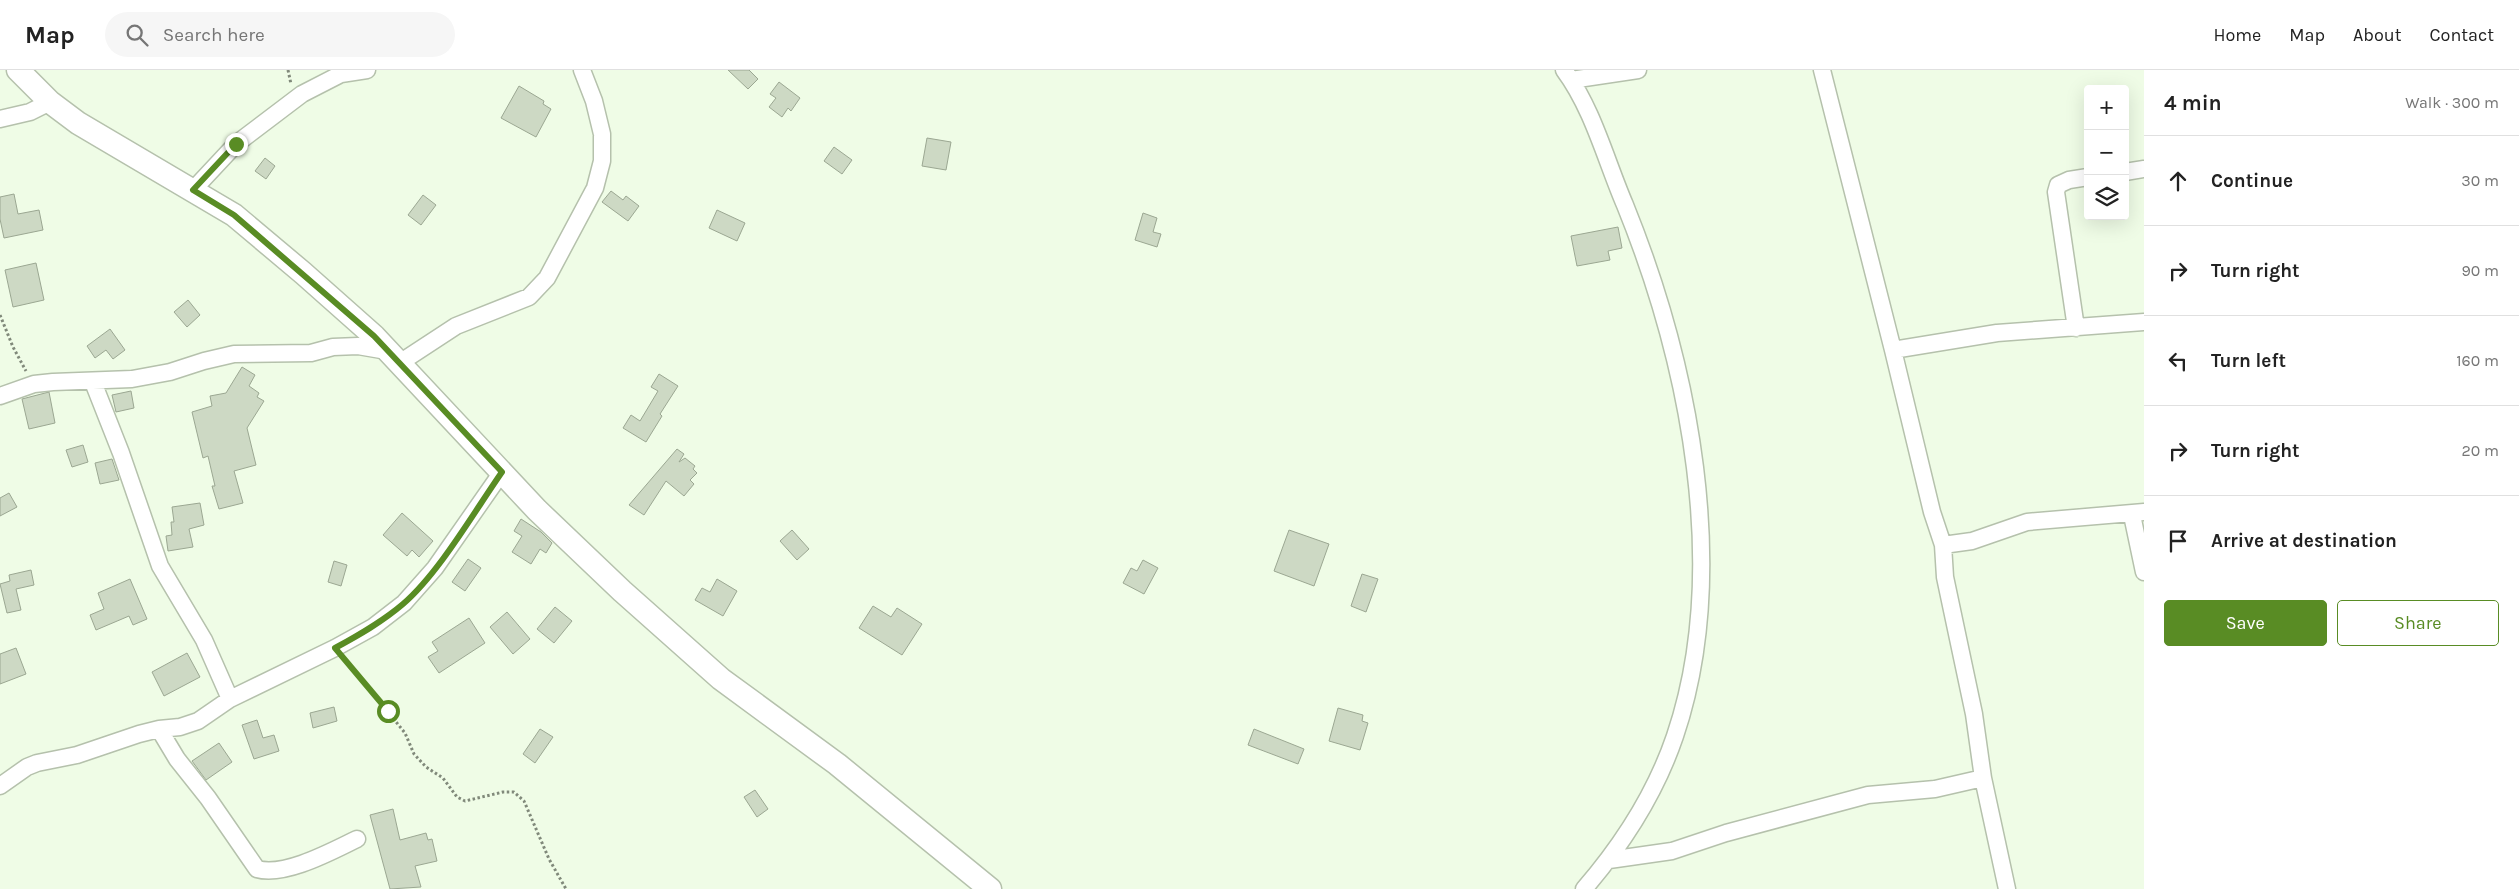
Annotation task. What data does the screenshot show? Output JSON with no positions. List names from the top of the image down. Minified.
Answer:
{"page":{"header":"Map","search":"Search here","nav":["Home","Map","About","Contact"],"heading":["4 min","Walk · 300 m"],"map_buttons":["+","−"],"list":[["Continue","30 m"],["Turn right","90 m"],["Turn left","160 m"],["Turn right","20 m"],"Arrive at destination"],"buttons":["Save","Share"]}}
